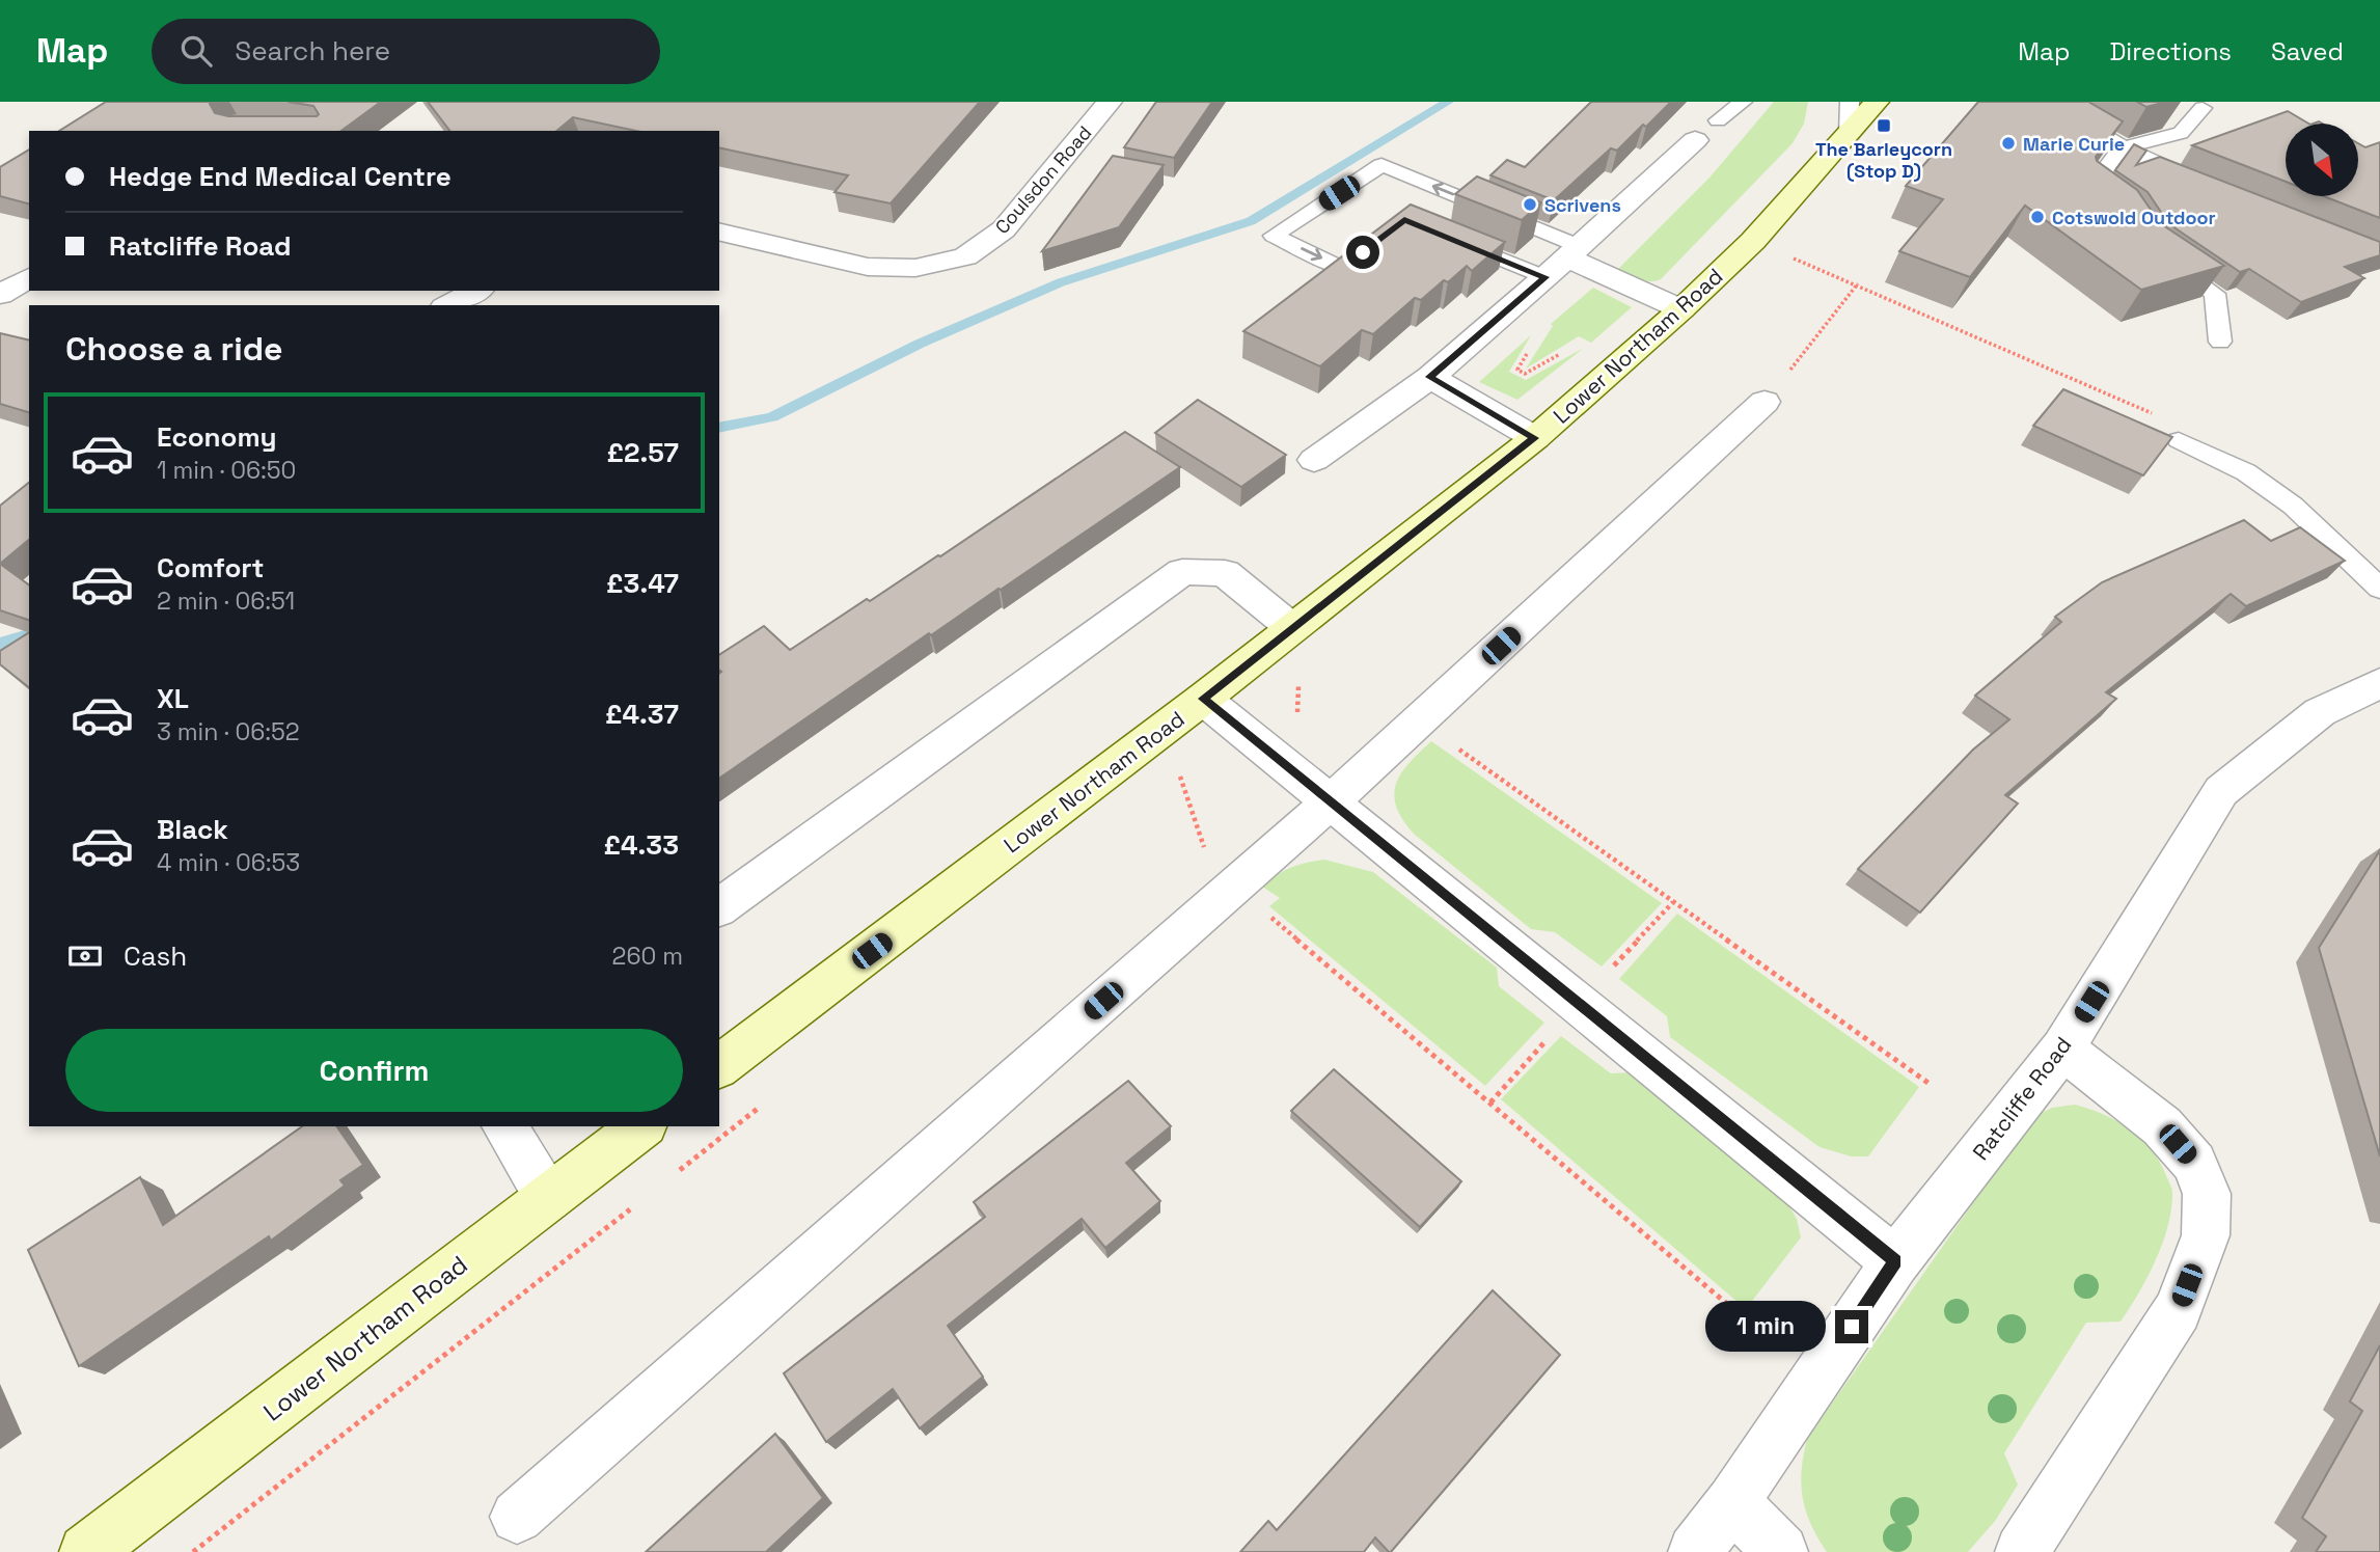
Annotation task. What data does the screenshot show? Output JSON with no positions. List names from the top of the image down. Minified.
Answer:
{"streets":{"main road":["Lower Northam Road"],"street":["Coulsdon Road","Ratcliffe Road"]},"places":{"transit":["The Barleycorn (Stop D)"],"other":["Marie Curie","Scrivens","Cotswold Outdoor"]},"north":"bottom right","page":{"header":"Map","search":"Search here","nav":["Map","Directions","Saved"],"banner":["Hedge End Medical Centre","Ratcliffe Road"],"heading":"Choose a ride","list":[{"name":"Economy","note":"1 min · 06:50","value":"£2.57"},{"name":"Comfort","note":"2 min · 06:51","value":"£3.47"},{"name":"XL","note":"3 min · 06:52","value":"£4.37"},{"name":"Black","note":"4 min · 06:53","value":"£4.33"}],"pay":["Cash","260 m"],"buttons":"Confirm","bubble":"1 min"}}
